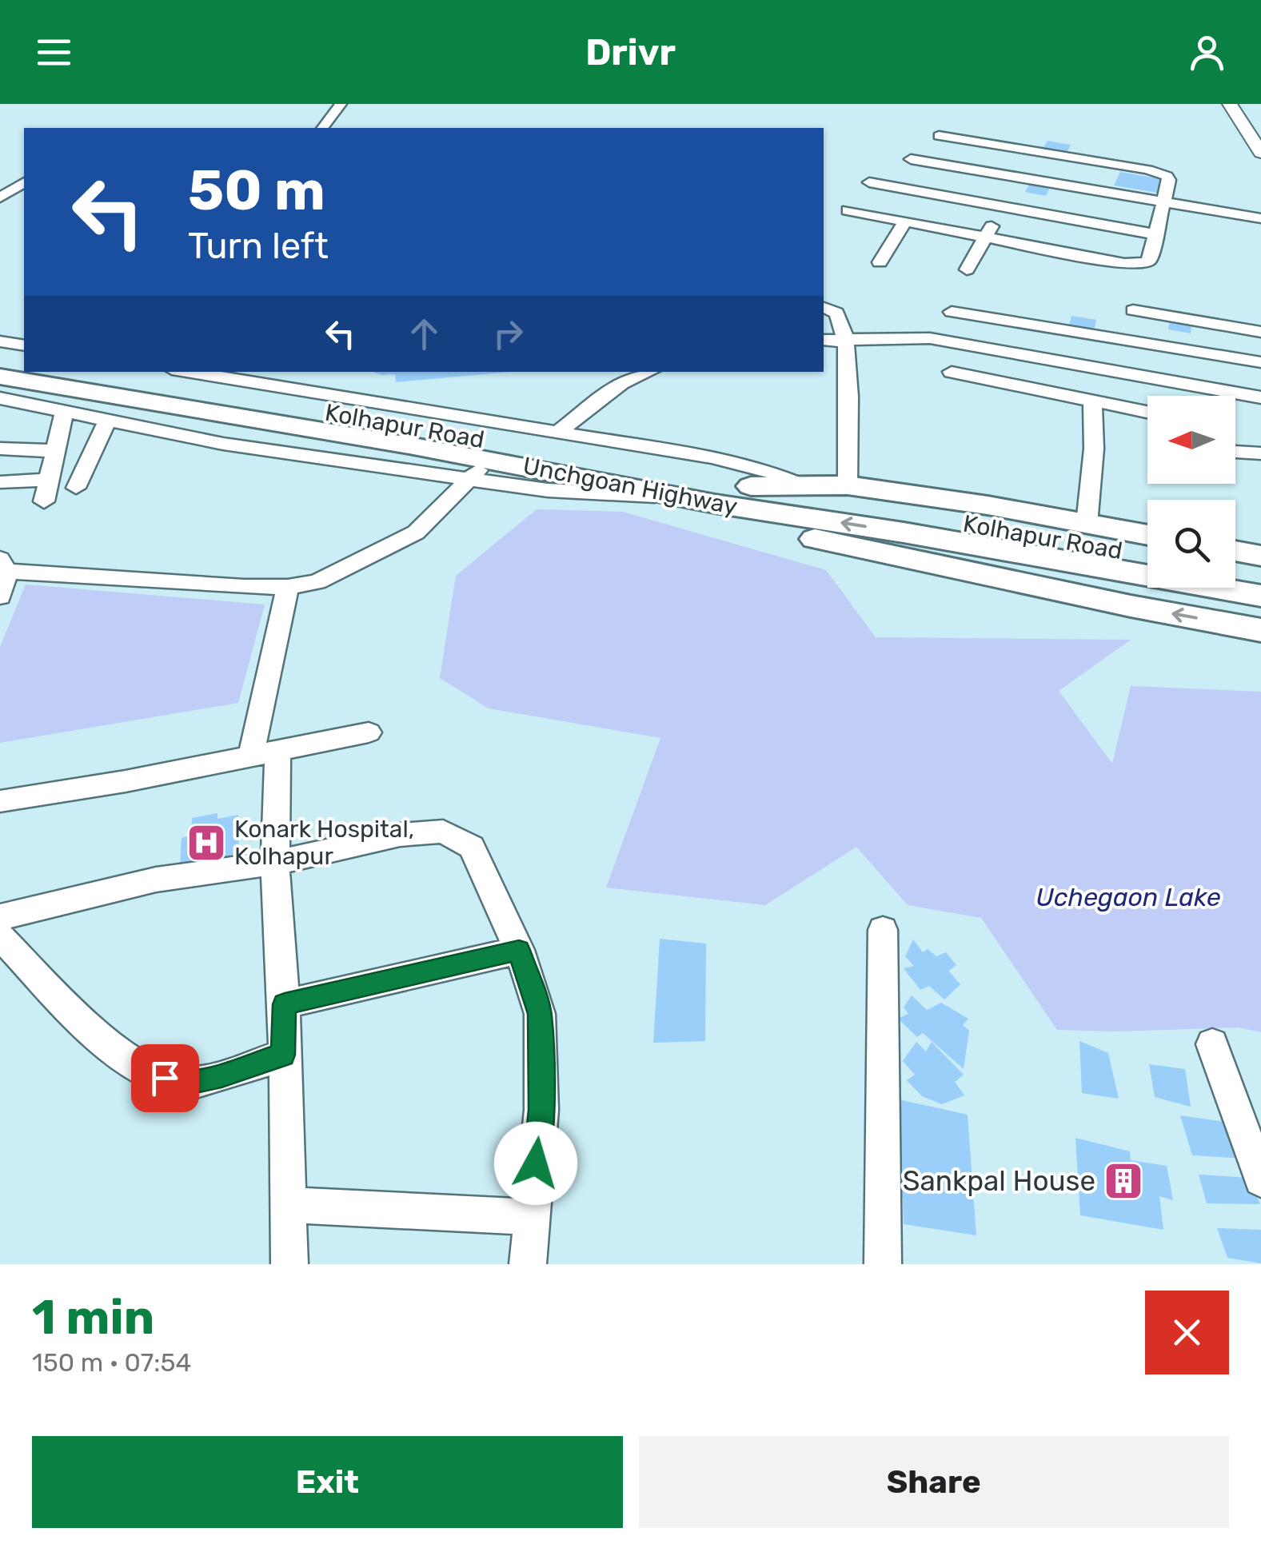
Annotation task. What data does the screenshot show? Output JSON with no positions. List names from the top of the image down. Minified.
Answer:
{"streets":{"highway":["Kolhapur Road","Unchgoan Highway"]},"water":["Uchegaon Lake"],"places":{"hospital":["Konark Hospital, Kolhapur"],"building":["Sankpal House"]},"north":"left","page":{"header":"Drivr","turn":["50 m","Turn left"],"heading":["1 min","150 m · 07:54"],"buttons":["Exit","Share"]}}
